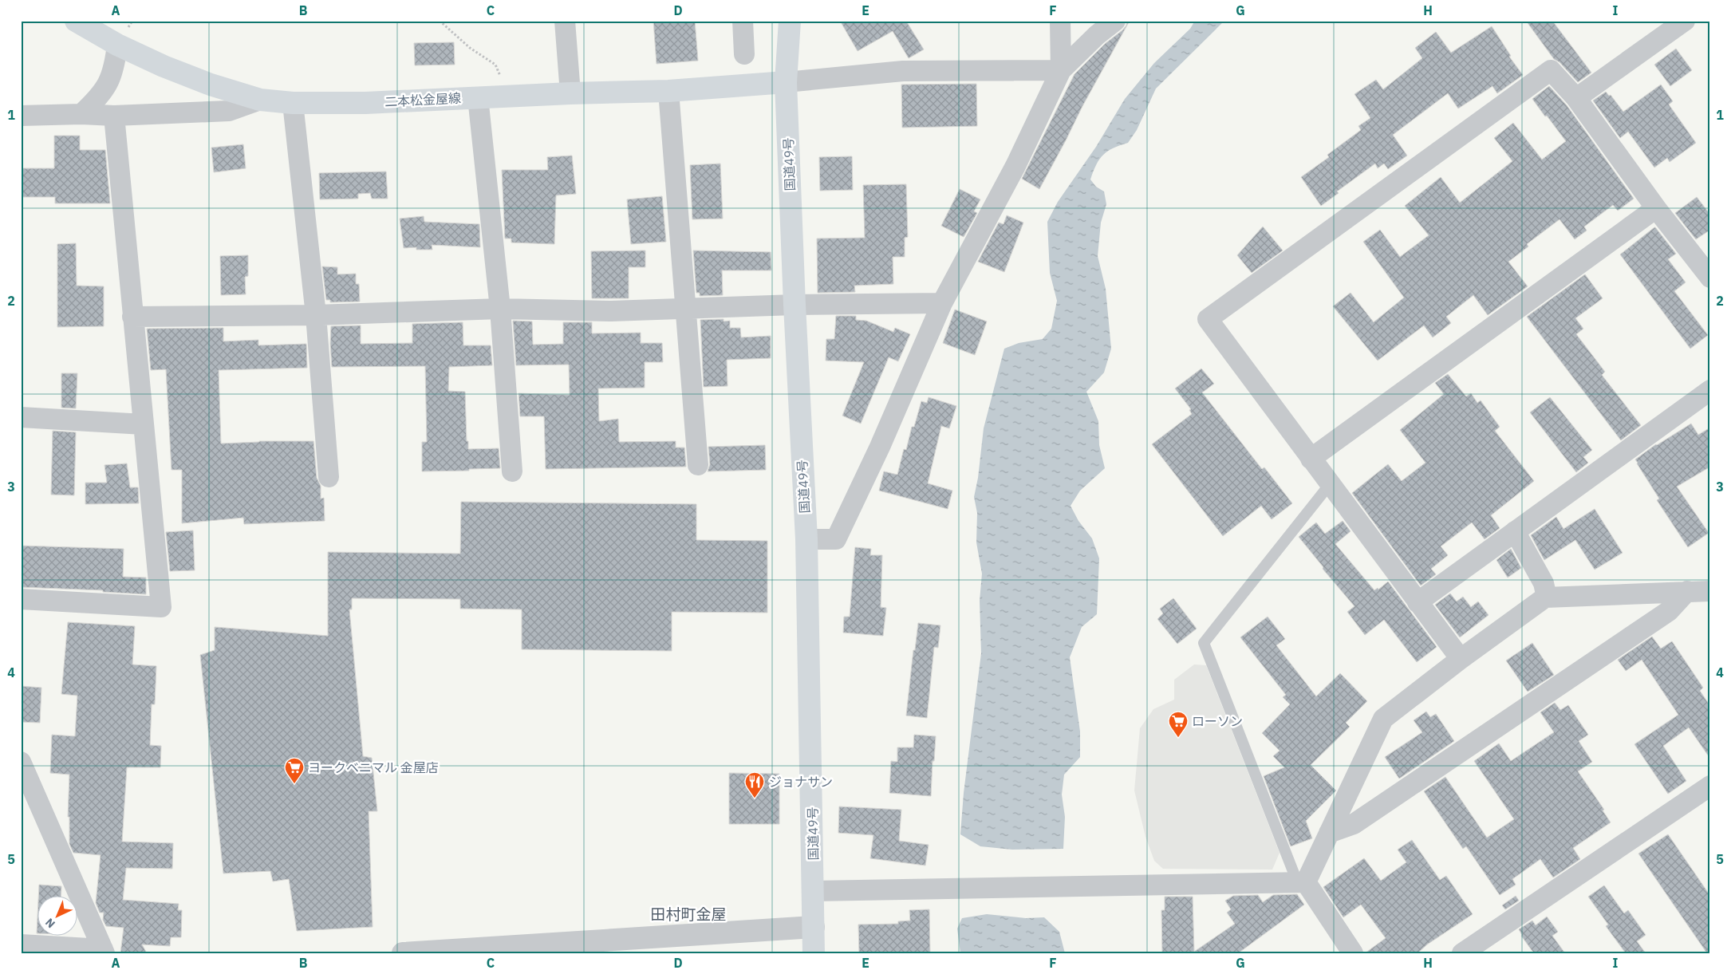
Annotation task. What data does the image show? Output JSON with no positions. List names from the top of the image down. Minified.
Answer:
{"streets":{"main road":["二本松金屋線","国道49号"]},"crossings":[["二本松金屋線","国道49号"]],"districts":["田村町金屋"],"places":{"supermarket":["ローソン","ヨークベニマル 金屋店"],"restaurant":["ジョナサン"]},"north":"bottom left","grid":{"columns":["A","B","C","D","E","F","G","H","I"],"rows":["1","2","3","4","5"]}}
